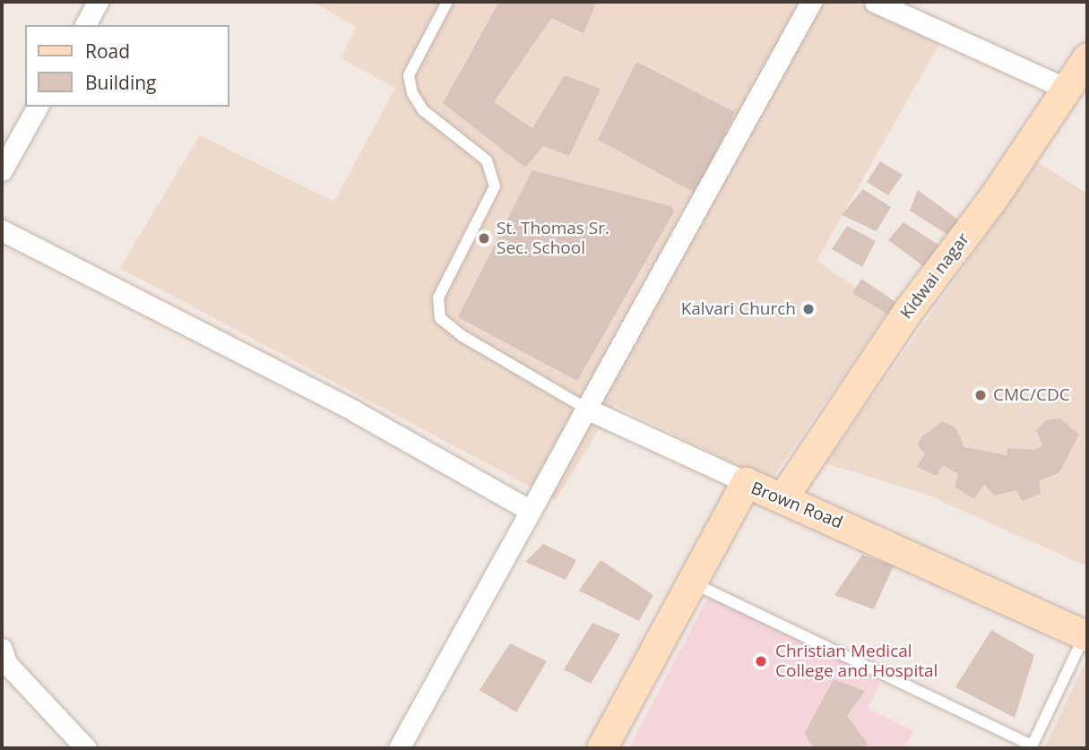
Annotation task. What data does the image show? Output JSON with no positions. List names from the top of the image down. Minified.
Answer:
{"streets":{"street":["Kidwai nagar","Brown Road"]},"crossings":[["Kidwai nagar","Brown Road"]],"places":["St. Thomas Sr. Sec. School","Kalvari Church","CMC/CDC","Christian Medical College and Hospital"],"legend":["Road","Building"]}
